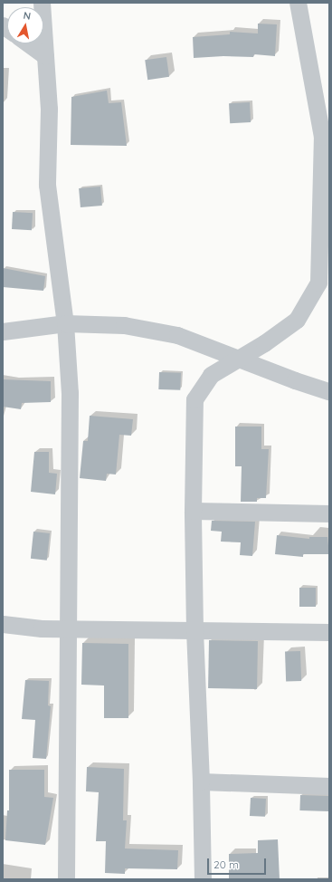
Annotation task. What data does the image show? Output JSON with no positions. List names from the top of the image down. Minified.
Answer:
{"scale_bar":"20 m","north":"top"}
